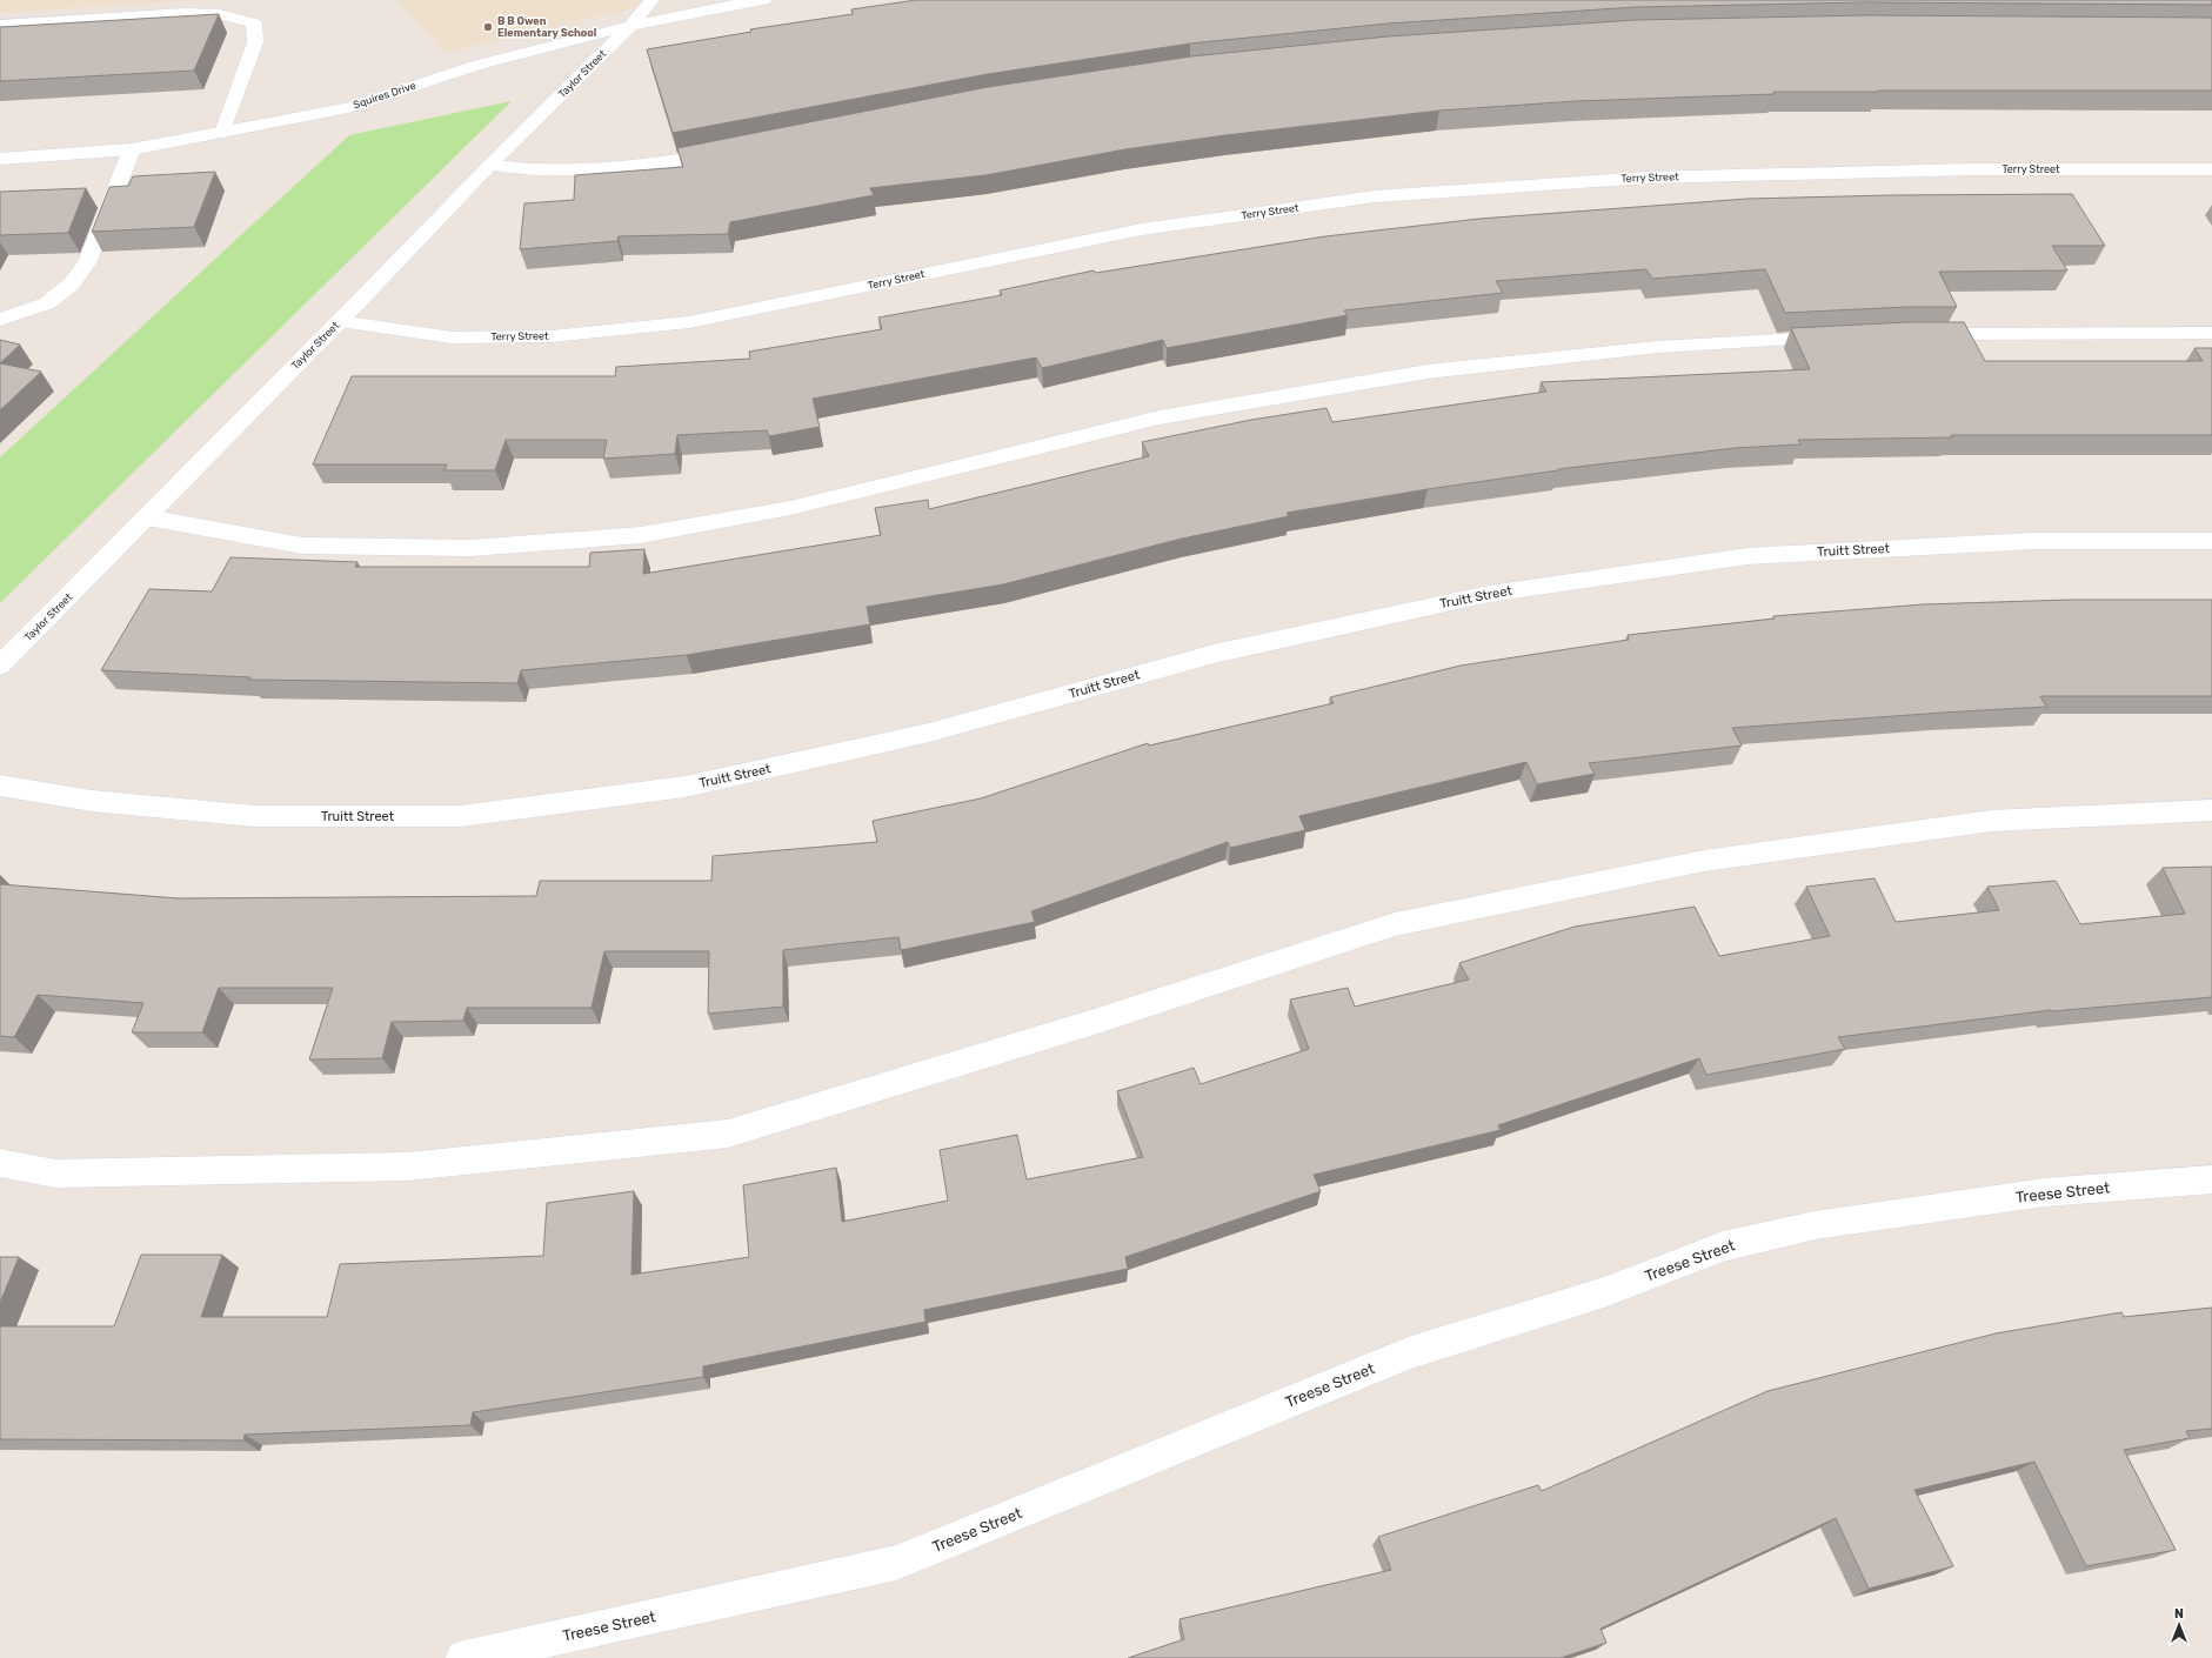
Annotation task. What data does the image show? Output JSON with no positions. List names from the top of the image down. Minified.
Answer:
{"streets":{"street":["Taylor Street","Squires Drive","Terry Street","Truitt Street","Treese Street"]},"crossings":[["Taylor Street","Squires Drive"],["Taylor Street","Terry Street"]],"places":["B B Owen Elementary School"],"north":"top"}
